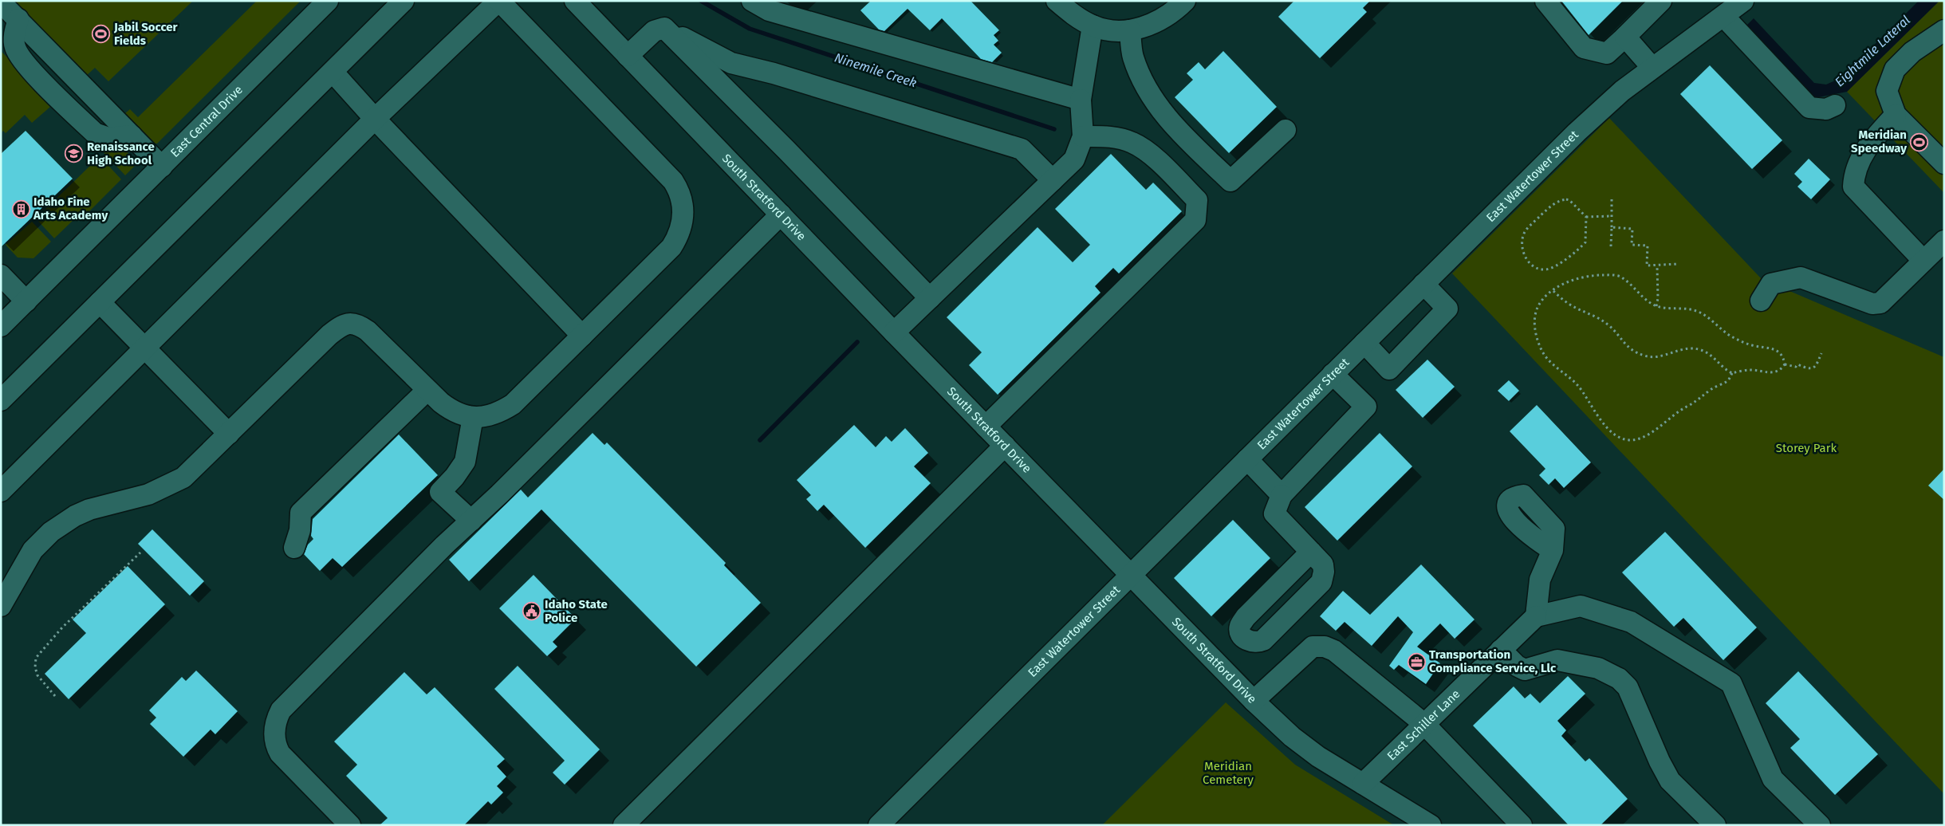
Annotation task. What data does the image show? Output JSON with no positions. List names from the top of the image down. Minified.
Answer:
{"streets":{"street":["East Central Drive","East Watertower Street","South Stratford Drive","East Schiller Lane"]},"crossings":[["East Watertower Street","South Stratford Drive"],["South Stratford Drive","East Schiller Lane"]],"water":["Eightmile Lateral","Ninemile Creek"],"parks":["Storey Park","Meridian Cemetery"],"places":{"sports":["Jabil Soccer Fields","Meridian Speedway"],"school or university":["Renaissance High School"],"building":["Idaho Fine Arts Academy"],"public building":["Idaho State Police"],"office":["Transportation Compliance Service, Llc"]}}
